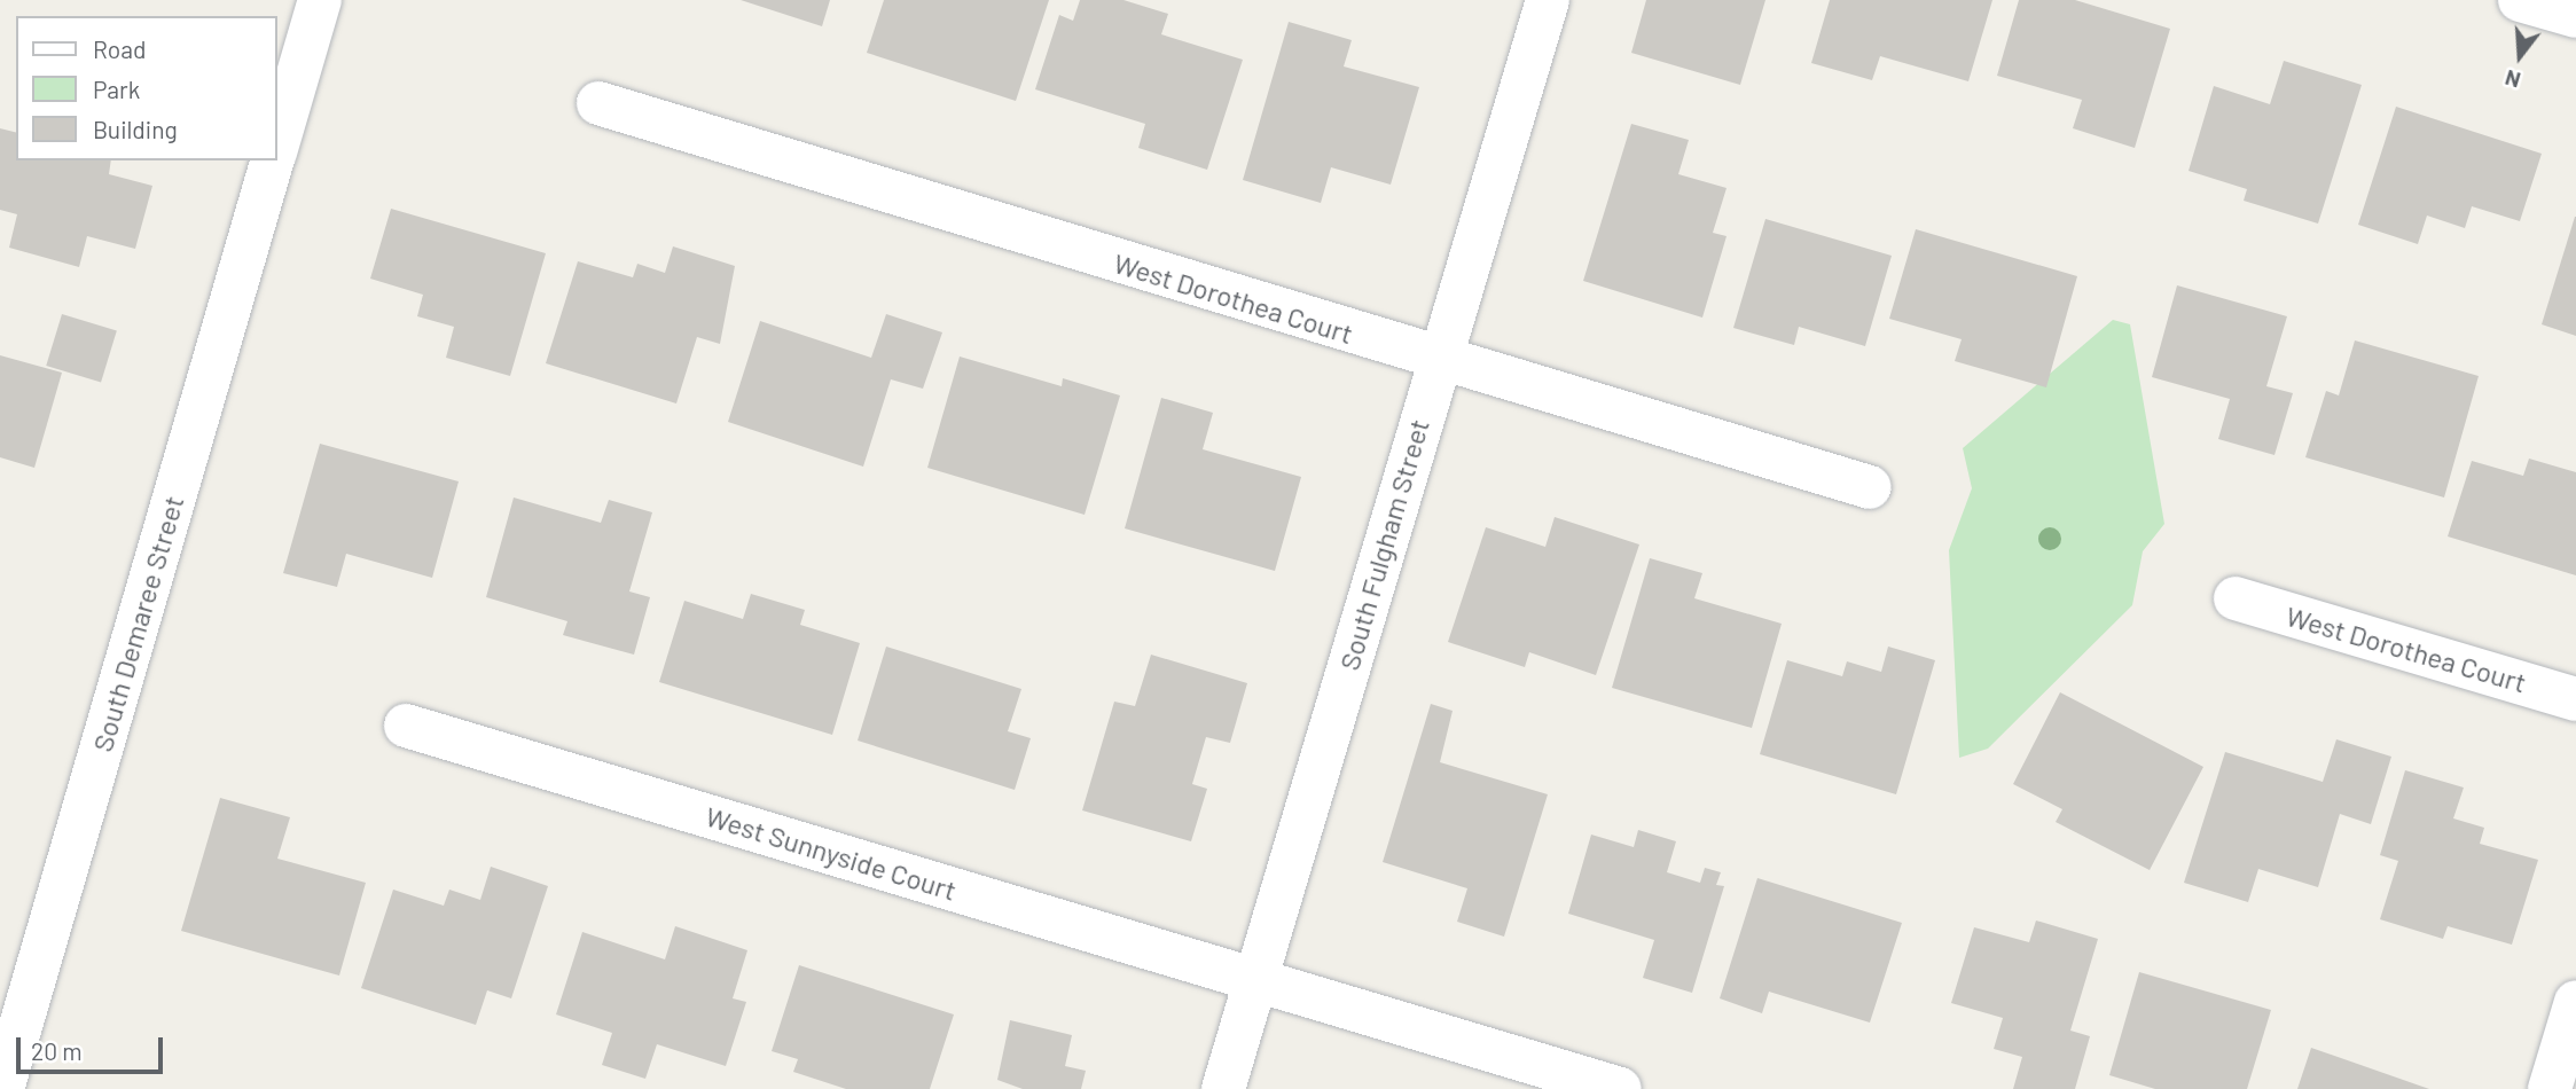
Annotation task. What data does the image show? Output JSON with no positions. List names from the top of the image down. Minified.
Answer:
{"streets":{"street":["West Dorothea Court","South Fulgham Street","South Demaree Street","West Sunnyside Court"]},"crossings":[["West Dorothea Court","South Fulgham Street"],["South Fulgham Street","West Sunnyside Court"]],"legend":["Road","Park","Building"],"scale_bar":"20 m","north":"bottom"}
